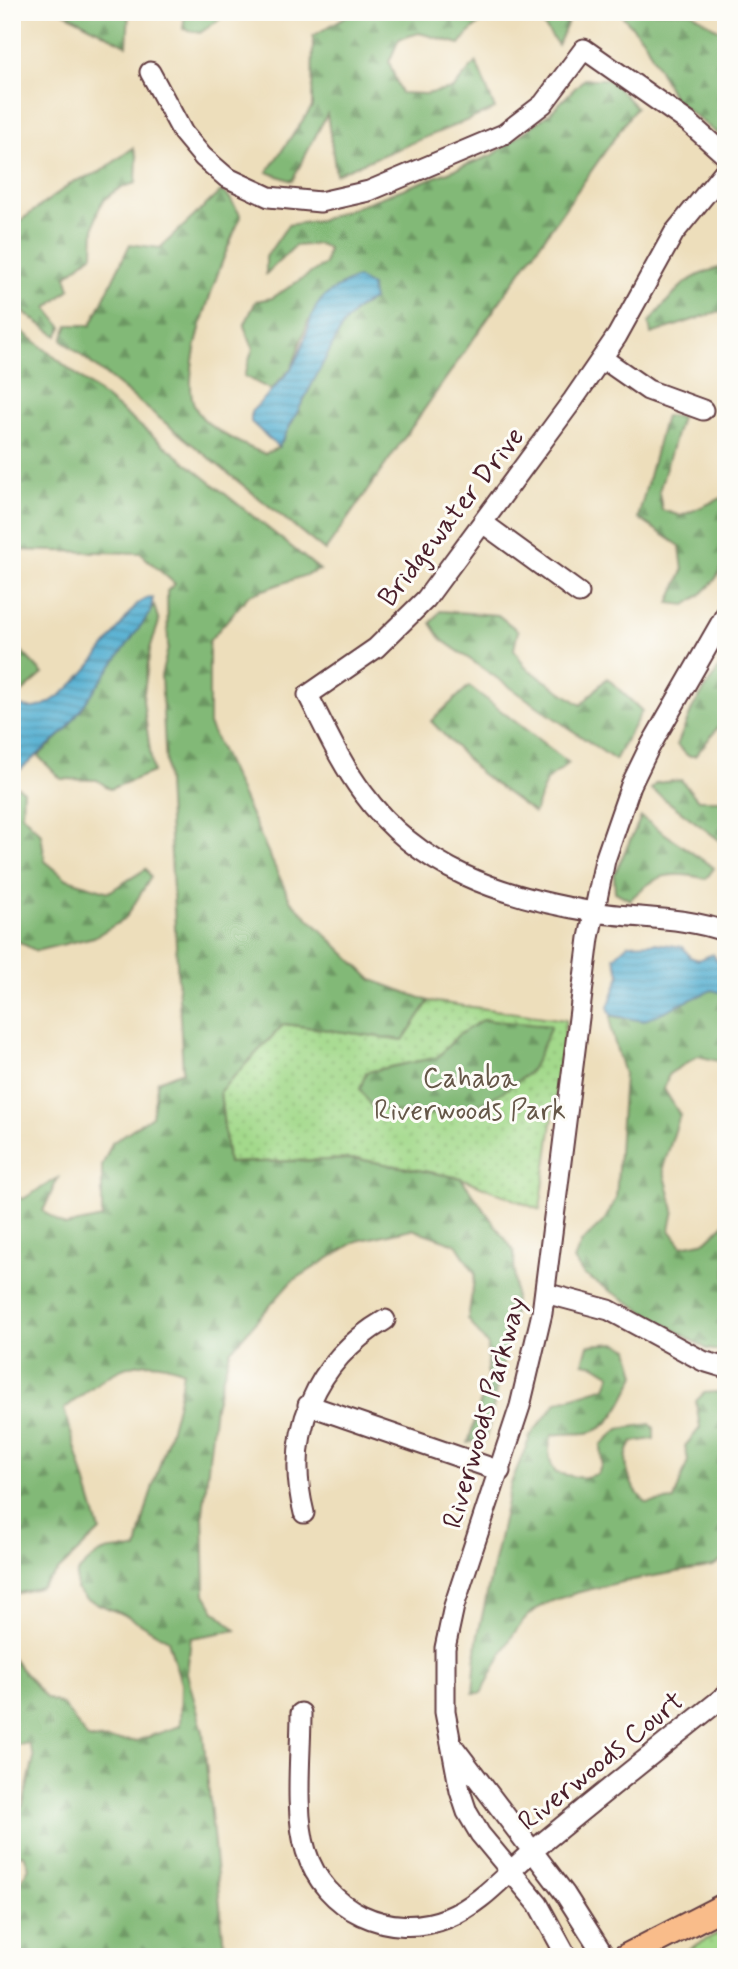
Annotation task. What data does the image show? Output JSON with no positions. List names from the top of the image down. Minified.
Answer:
{"streets":{"street":["Bridgewater Drive","Riverwoods Parkway","Riverwoods Court"]},"crossings":[["Bridgewater Drive","Riverwoods Parkway"],["Riverwoods Parkway","Riverwoods Court"]],"parks":["Cahaba Riverwoods Park"]}
